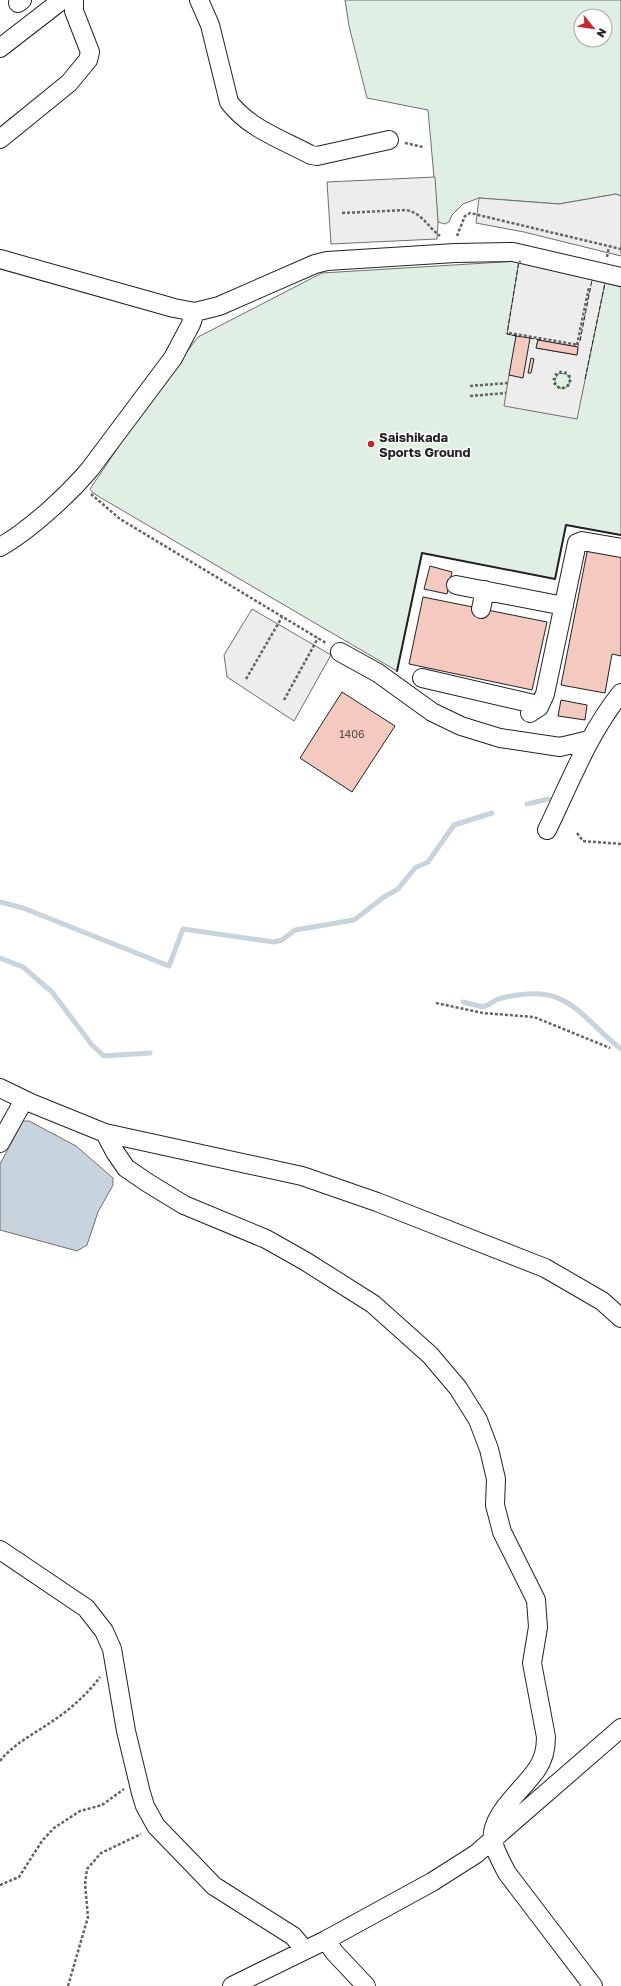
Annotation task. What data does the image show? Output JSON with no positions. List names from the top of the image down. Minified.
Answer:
{"places":["Saishikada Sports Ground"],"house_numbers":["1406"],"north":"bottom right"}
